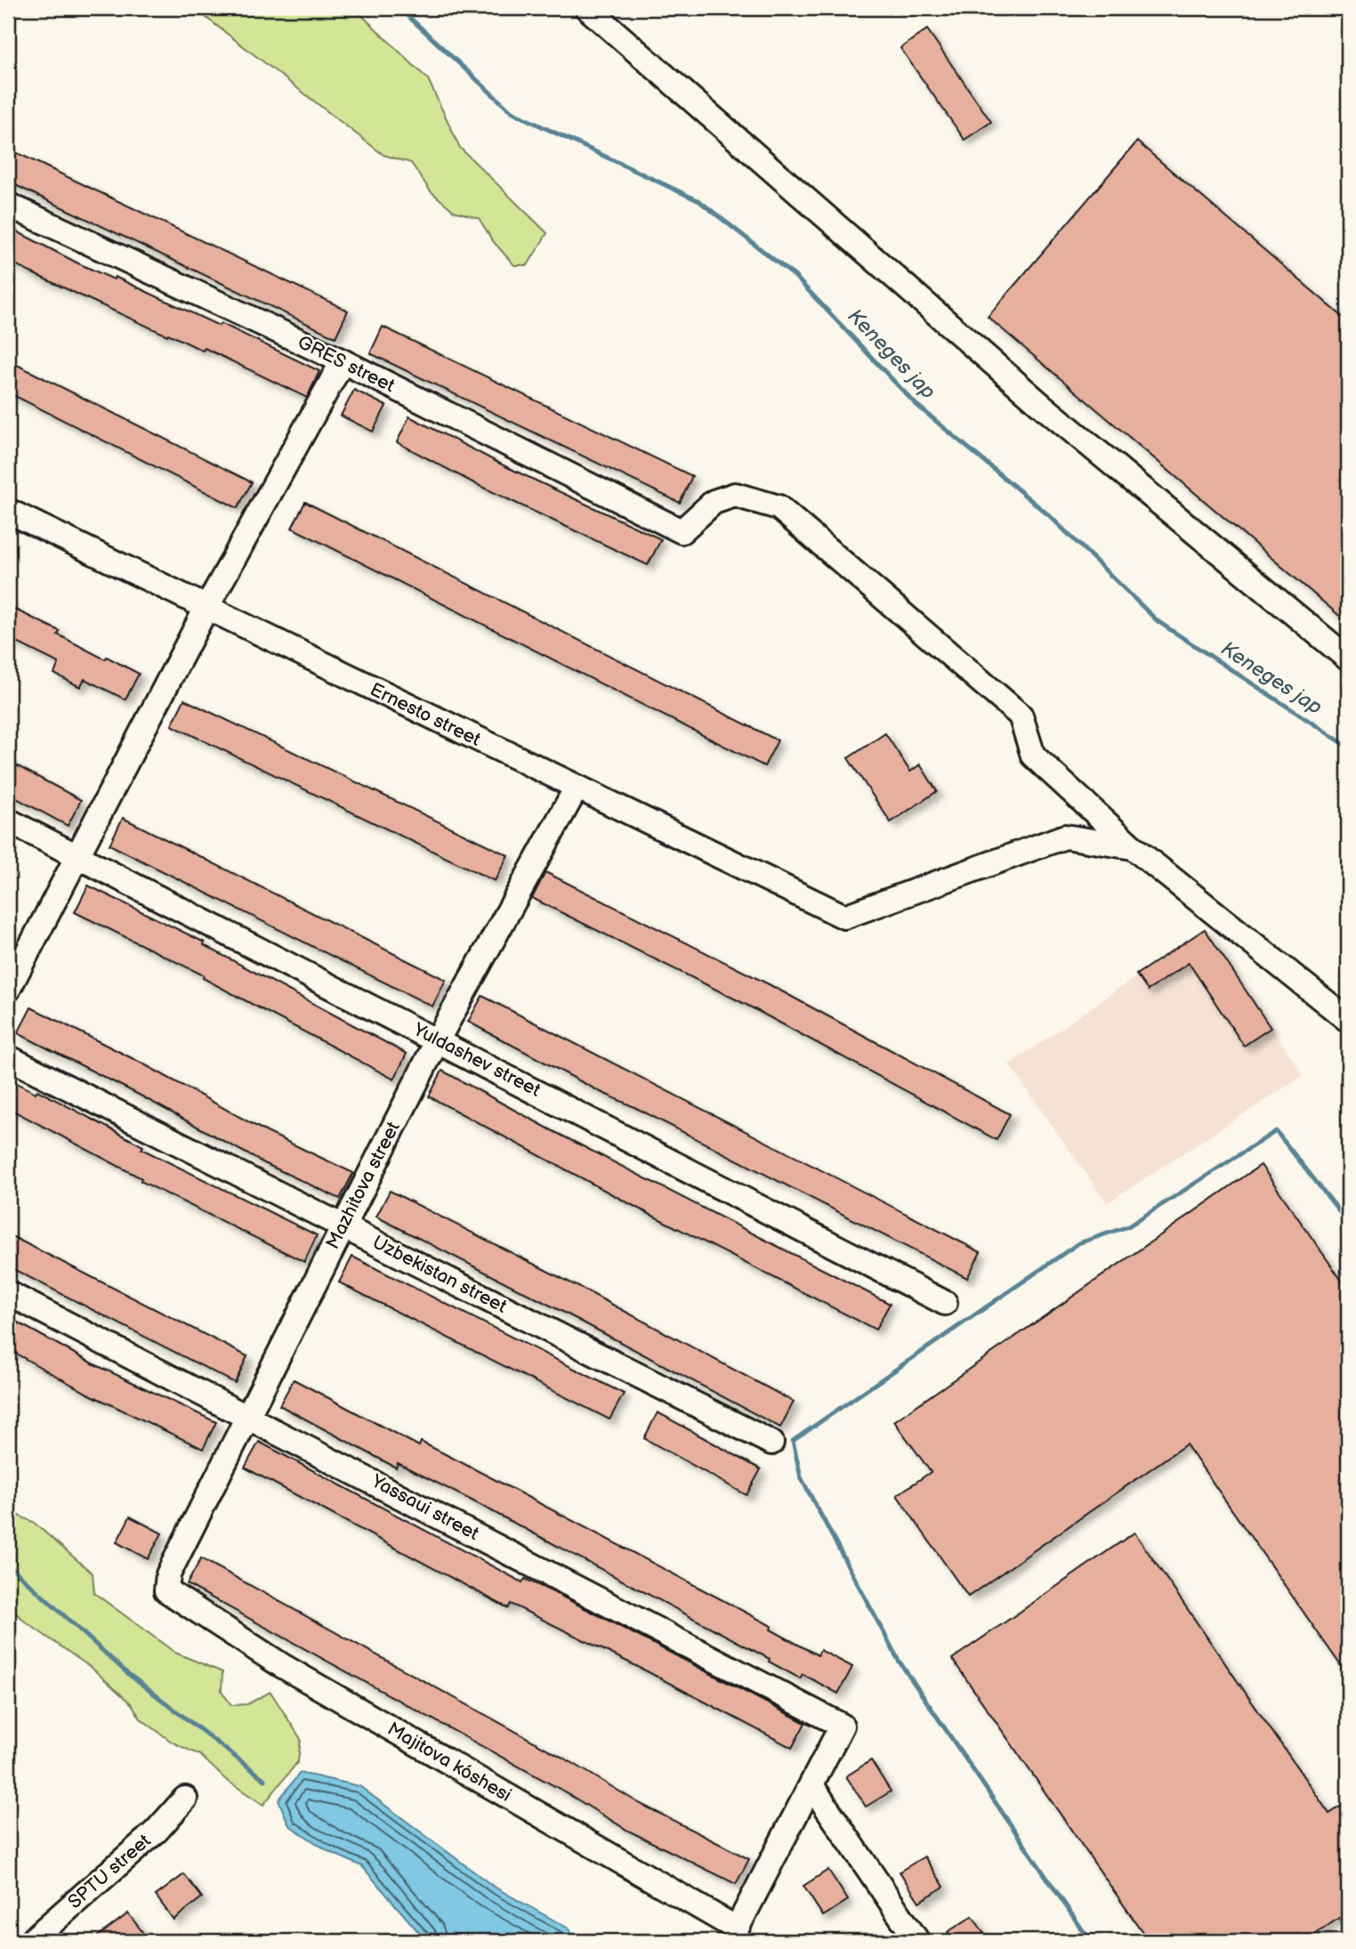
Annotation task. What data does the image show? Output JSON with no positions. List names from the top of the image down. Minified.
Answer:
{"streets":{"street":["GRES street","Ernesto street","Yuldashev street","Mazhitova street","Uzbekistan street","Yassaui street","Majitova kóshesi","SPTU street"]},"crossings":[["GRES street","Ernesto street"],["Ernesto street","Mazhitova street"],["Yuldashev street","Mazhitova street"],["Mazhitova street","Uzbekistan street"],["Mazhitova street","Yassaui street"],["Mazhitova street","Majitova kóshesi"],["Yassaui street","Majitova kóshesi"]],"water":["Keneges jap"]}
